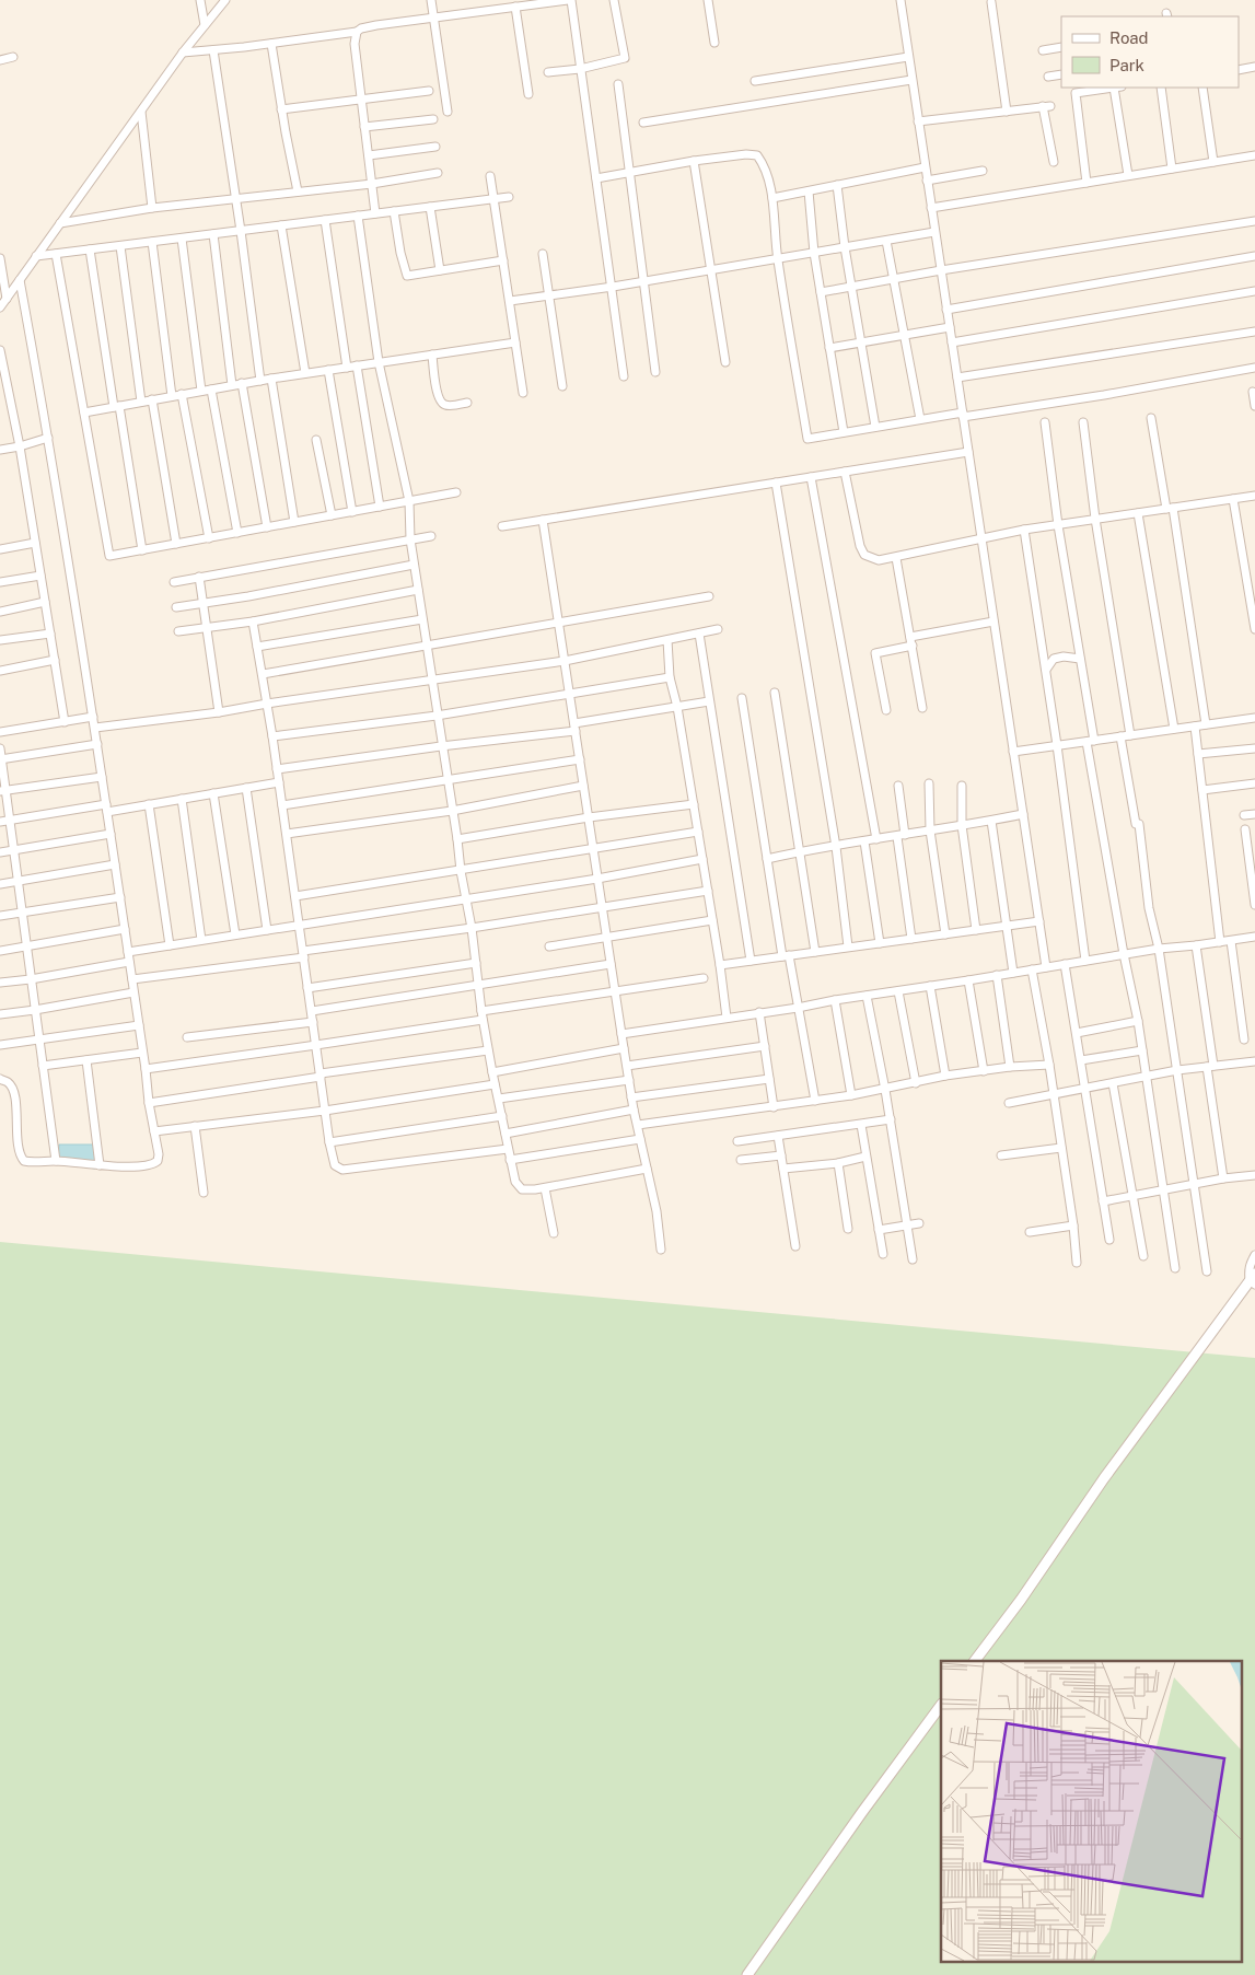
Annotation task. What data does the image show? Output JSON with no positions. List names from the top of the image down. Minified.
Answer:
{"legend":["Road","Park"]}
